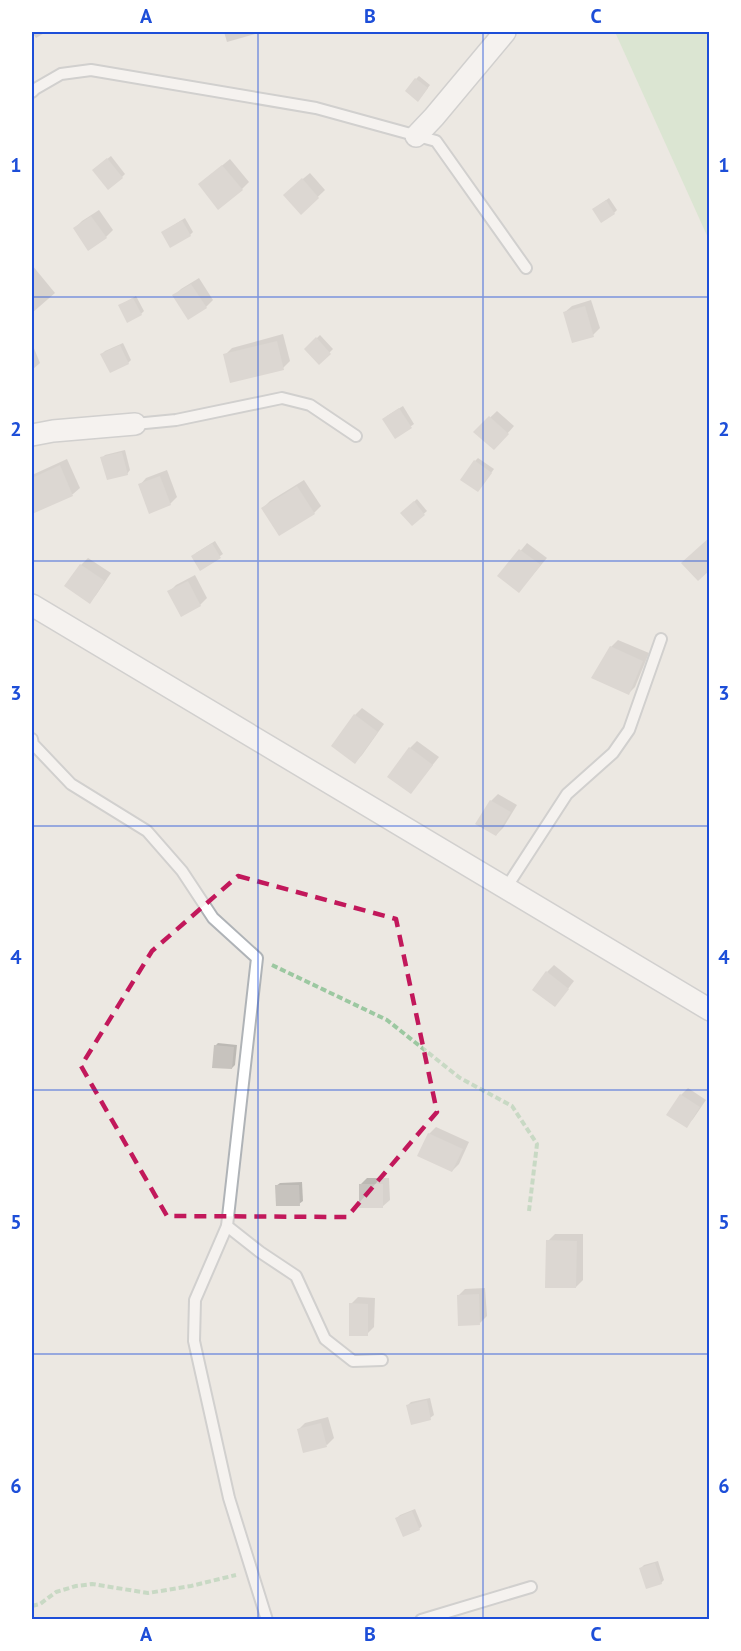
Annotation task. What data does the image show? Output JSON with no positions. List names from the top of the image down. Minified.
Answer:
{"grid":{"columns":["A","B","C"],"rows":["1","2","3","4","5","6"]}}
